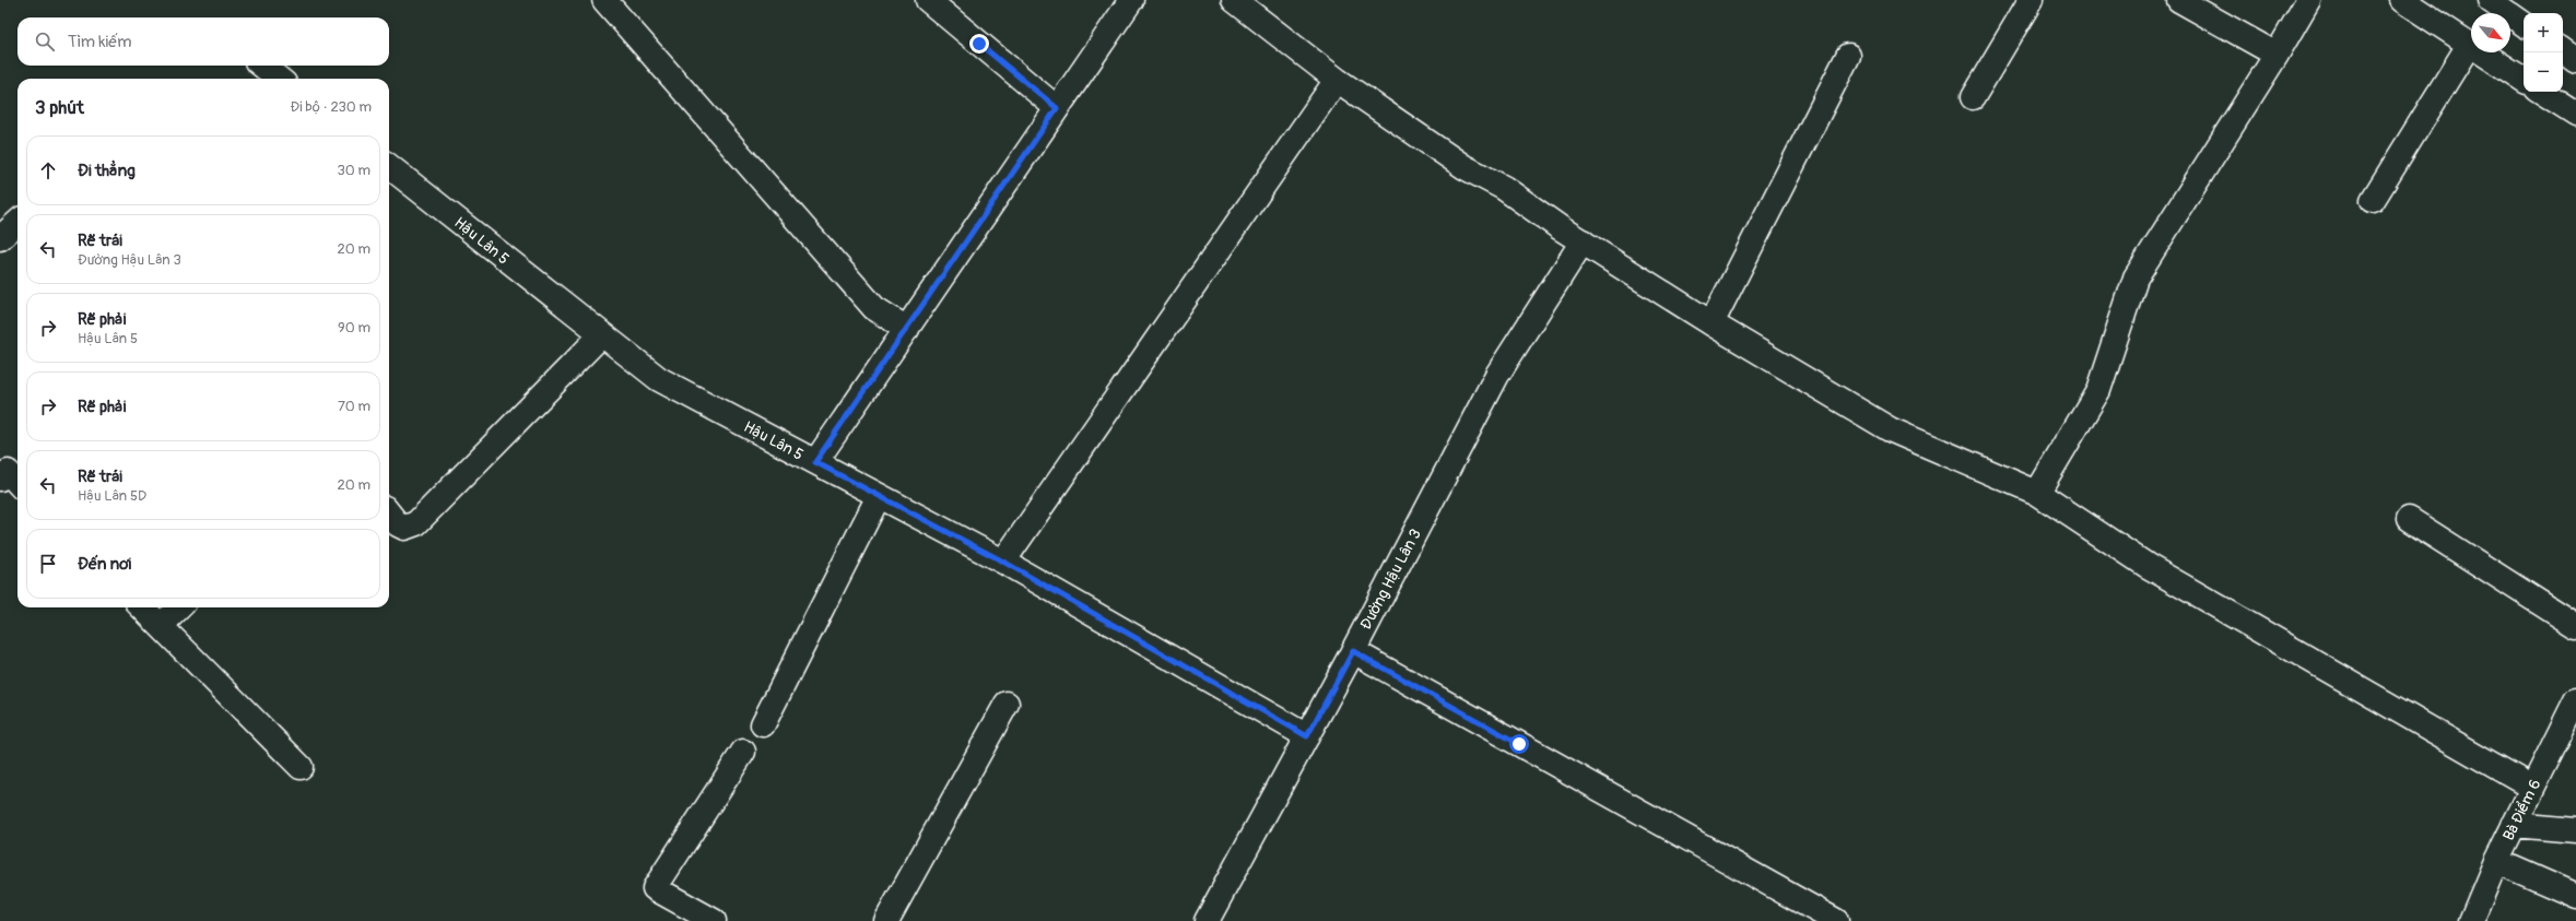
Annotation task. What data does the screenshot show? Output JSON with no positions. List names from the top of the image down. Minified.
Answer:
{"streets":{"street":["Hậu Lân 5","Đường Hậu Lân 3","Bà Điểm 6"]},"crossings":[["Hậu Lân 5","Đường Hậu Lân 3"]],"north":"bottom right","page":{"map_buttons":["+","−"],"search":"Tìm kiếm","heading":["3 phút","Đi bộ · 230 m"],"list":[["Đi thẳng","30 m"],["Rẽ trái","Đường Hậu Lân 3","20 m"],["Rẽ phải","Hậu Lân 5","90 m"],["Rẽ phải","70 m"],["Rẽ trái","Hậu Lân 5D","20 m"],"Đến nơi"]}}
